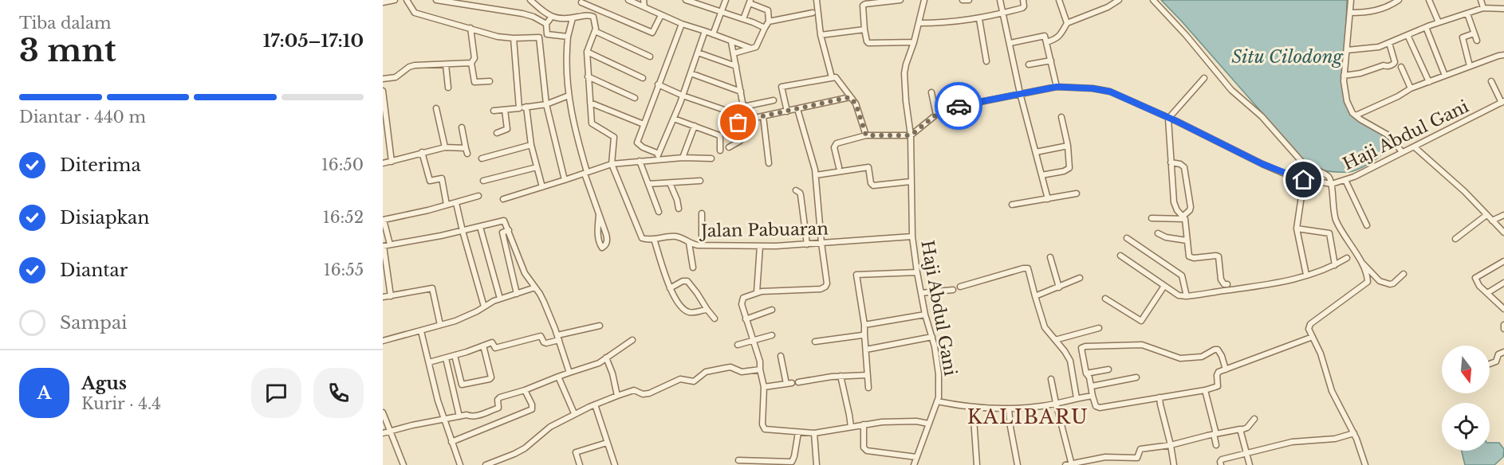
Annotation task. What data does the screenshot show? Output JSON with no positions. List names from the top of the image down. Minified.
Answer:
{"streets":{"street":["Haji Abdul Gani","Jalan Pabuaran"]},"crossings":[["Haji Abdul Gani","Jalan Pabuaran"]],"districts":["KALIBARU"],"water":["Situ Cilodong"],"north":"bottom","page":{"heading":["3 mnt","Tiba dalam","17:05–17:10"],"panel":["Agus","Kurir · 4.4"],"bar":"Diantar · 440 m","list":[["Diterima","16:50"],["Disiapkan","16:52"],["Diantar","16:55"],"Sampai"],"round":"A"}}
